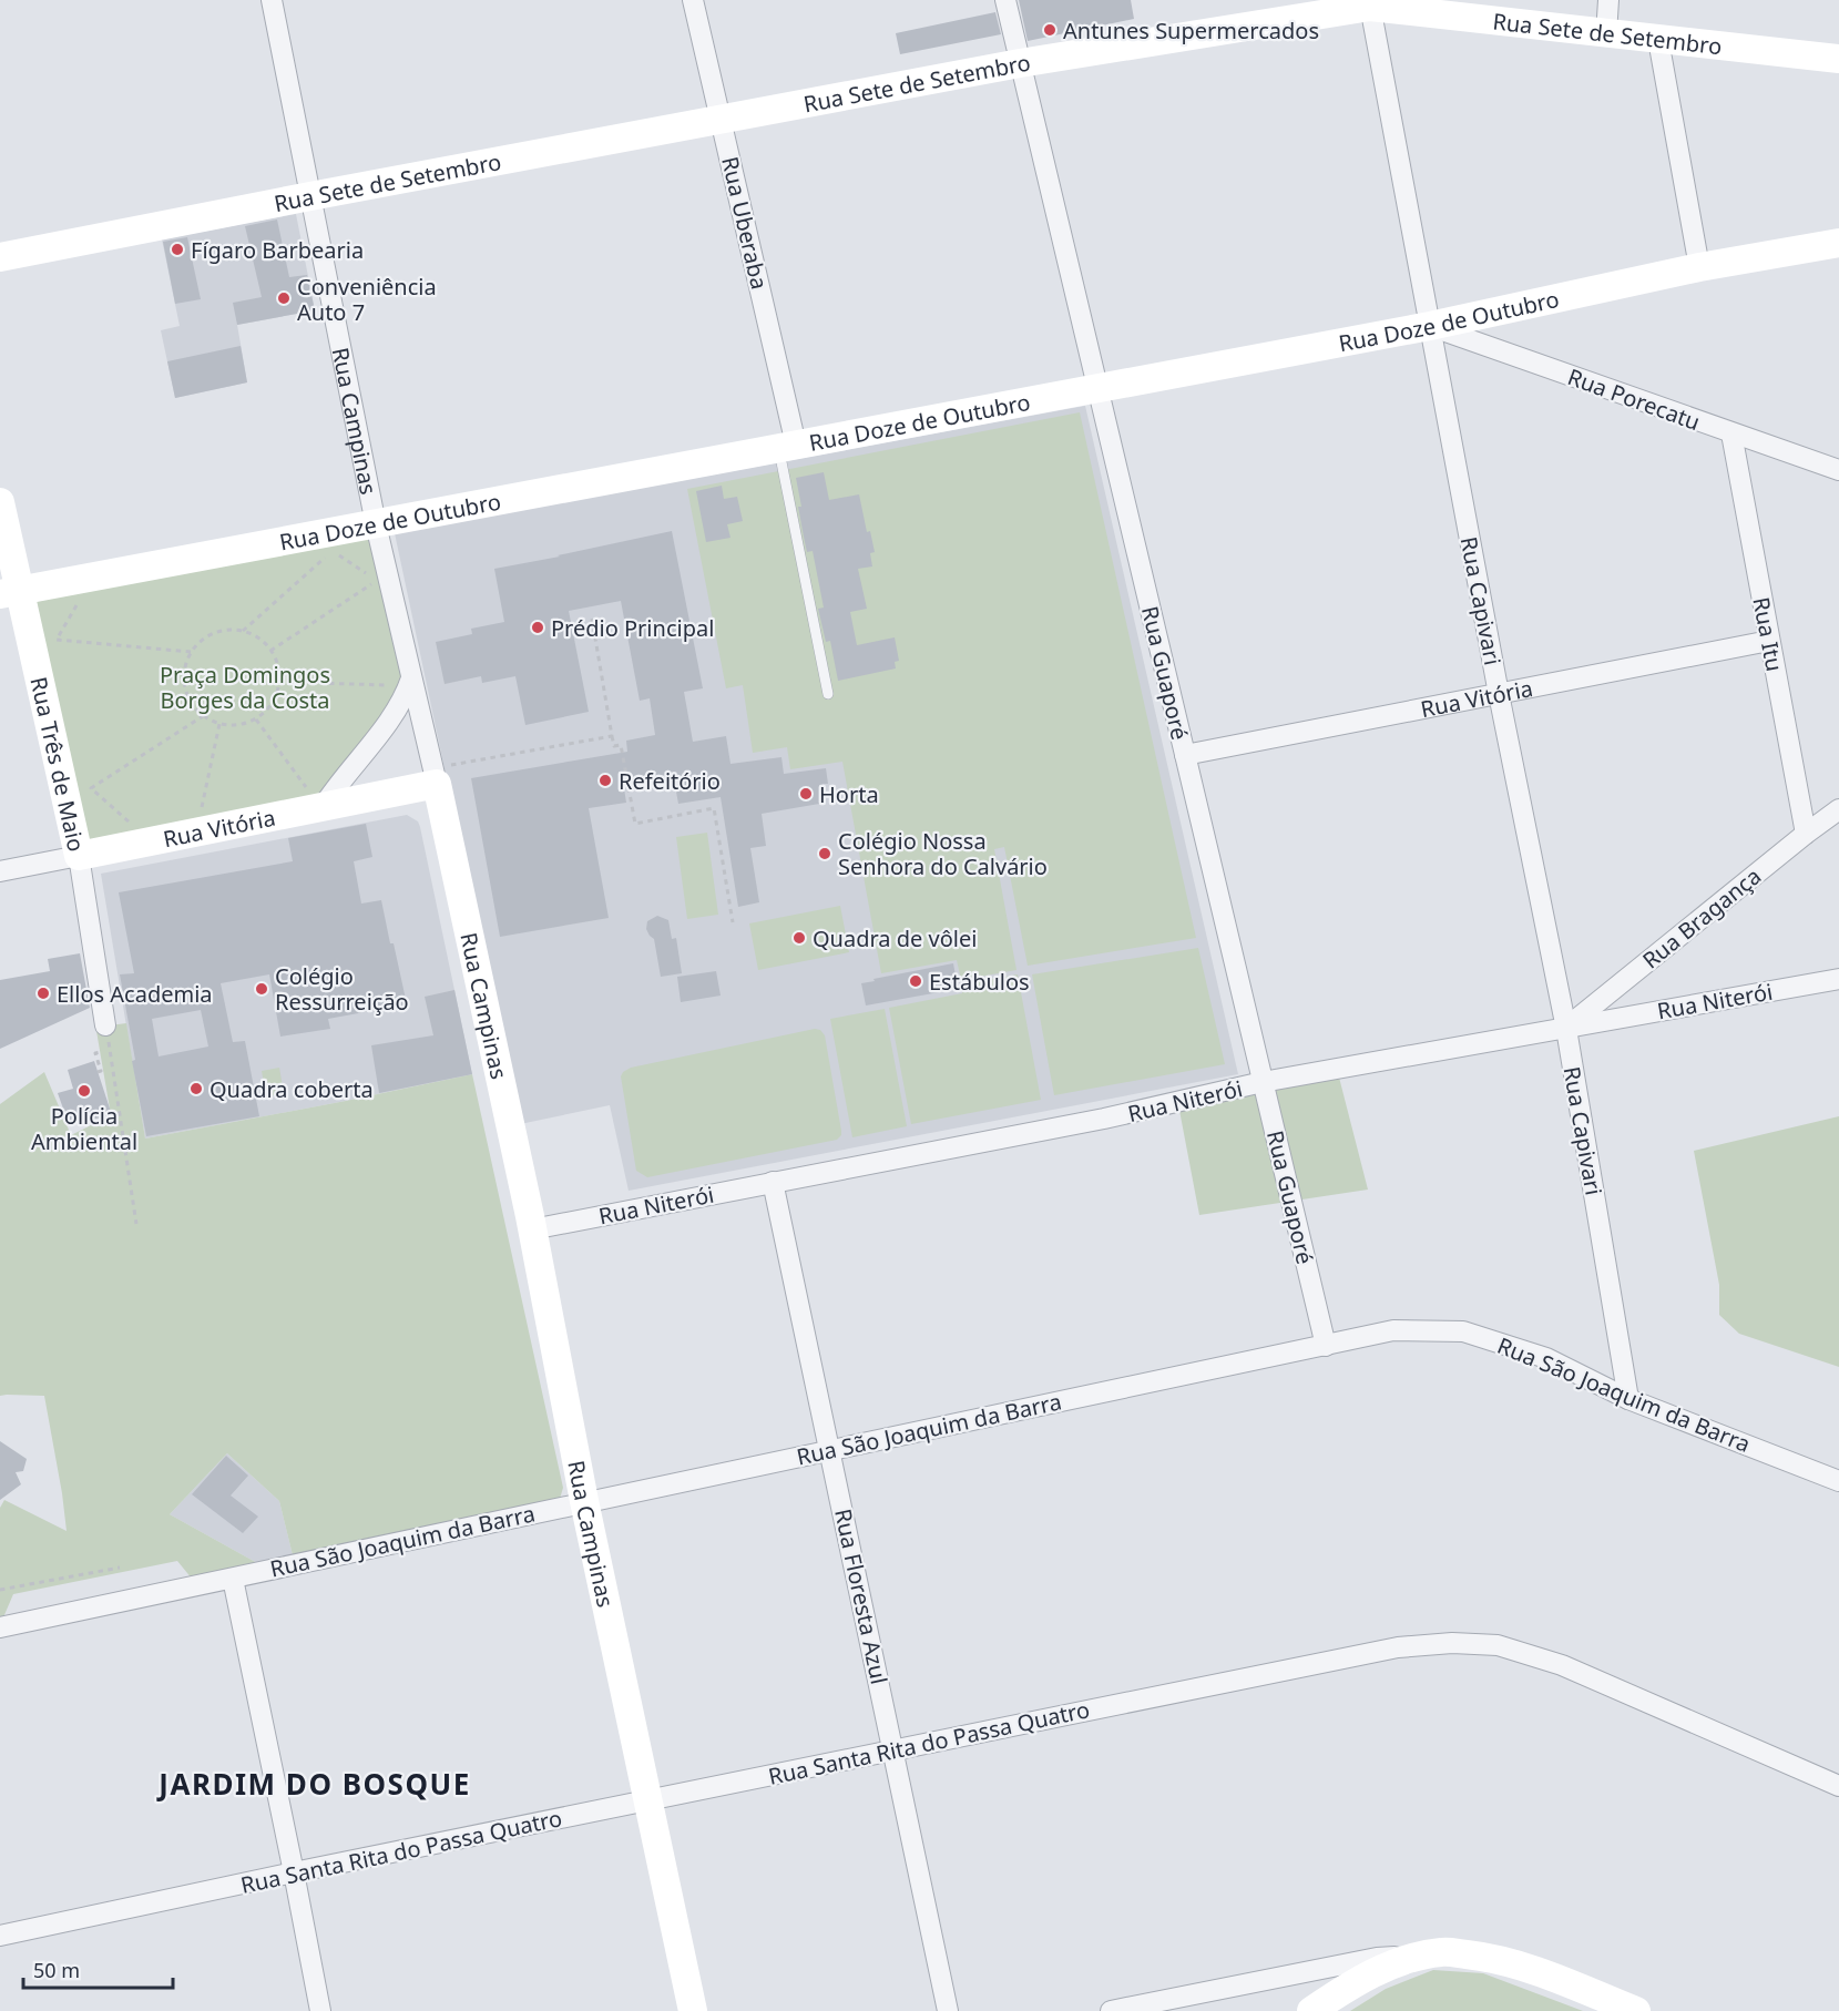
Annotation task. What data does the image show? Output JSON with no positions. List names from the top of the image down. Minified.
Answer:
{"streets":{"main road":["Rua Sete de Setembro","Rua Doze de Outubro","Rua Campinas","Rua Vitória","Rua Três de Maio"],"street":["Rua Uberaba","Rua Porecatu","Rua Capivari","Rua Itu","Rua Guaporé","Rua Bragança","Rua Niterói","Rua São Joaquim da Barra","Rua Floresta Azul","Rua Santa Rita do Passa Quatro"]},"crossings":[["Rua Sete de Setembro","Rua Uberaba"],["Rua Sete de Setembro","Rua Campinas"],["Rua Sete de Setembro","Rua Capivari"],["Rua Sete de Setembro","Rua Guaporé"],["Rua Uberaba","Rua Doze de Outubro"],["Rua Doze de Outubro","Rua Porecatu"],["Rua Doze de Outubro","Rua Campinas"],["Rua Doze de Outubro","Rua Capivari"],["Rua Doze de Outubro","Rua Guaporé"],["Rua Doze de Outubro","Rua Três de Maio"],["Rua Porecatu","Rua Capivari"],["Rua Porecatu","Rua Itu"],["Rua Campinas","Rua Vitória"],["Rua Campinas","Rua Niterói"],["Rua Campinas","Rua São Joaquim da Barra"],["Rua Campinas","Rua Santa Rita do Passa Quatro"],["Rua Capivari","Rua Vitória"],["Rua Capivari","Rua Bragança"],["Rua Capivari","Rua Niterói"],["Rua Capivari","Rua São Joaquim da Barra"],["Rua Itu","Rua Vitória"],["Rua Itu","Rua Bragança"],["Rua Guaporé","Rua Vitória"],["Rua Guaporé","Rua Niterói"],["Rua Guaporé","Rua São Joaquim da Barra"],["Rua Vitória","Rua Três de Maio"],["Rua Bragança","Rua Niterói"],["Rua Niterói","Rua Floresta Azul"],["Rua São Joaquim da Barra","Rua Floresta Azul"],["Rua Floresta Azul","Rua Santa Rita do Passa Quatro"]],"districts":["JARDIM DO BOSQUE"],"parks":["Praça Domingos Borges da Costa"],"places":["Antunes Supermercados","Fígaro Barbearia","Conveniência Auto 7","Prédio Principal","Refeitório","Horta","Colégio Nossa Senhora do Calvário","Quadra de vôlei","Estábulos","Colégio Ressurreição","Ellos Academia","Quadra coberta","Polícia Ambiental"],"scale_bar":"50 m"}
